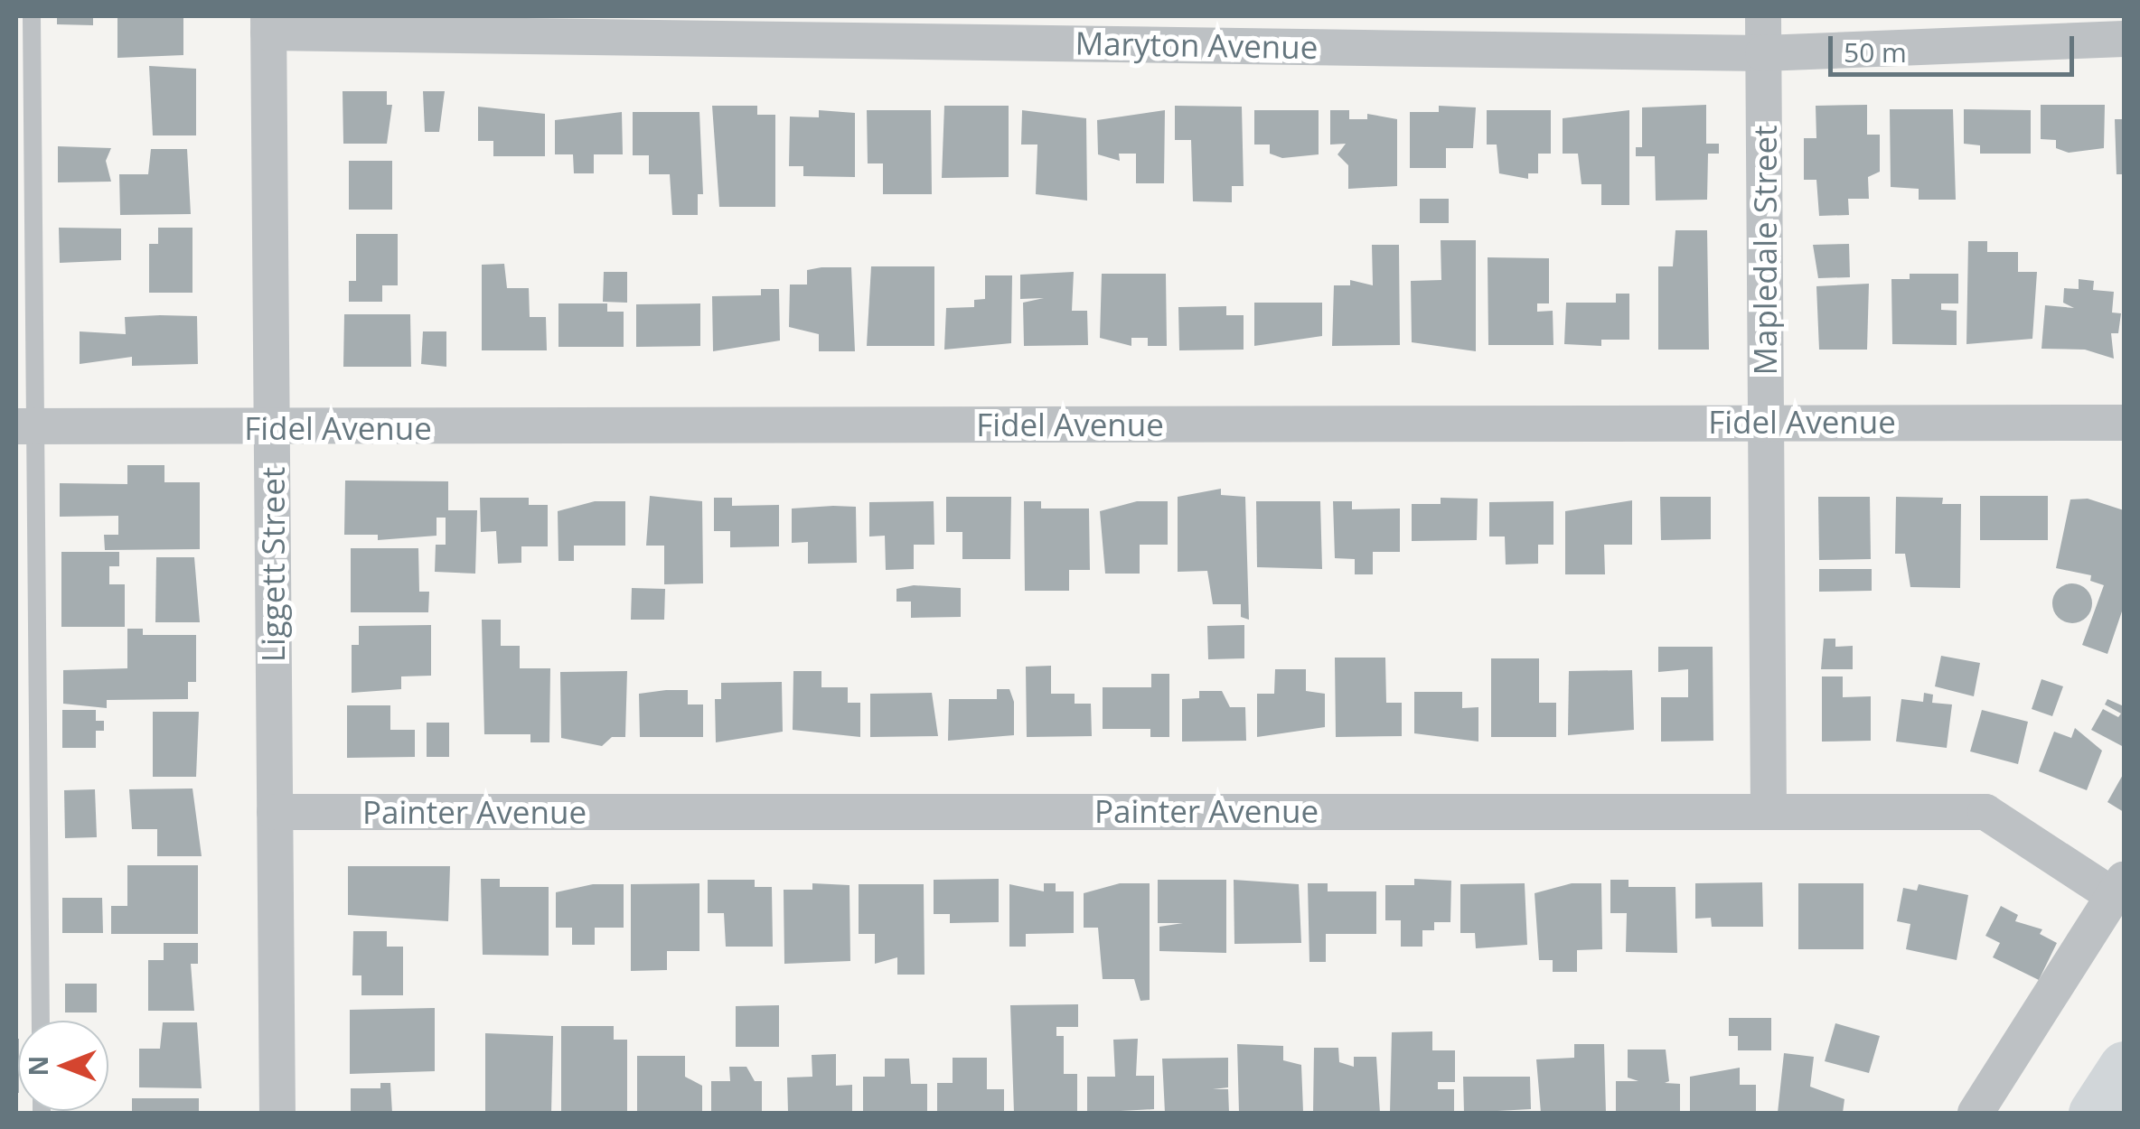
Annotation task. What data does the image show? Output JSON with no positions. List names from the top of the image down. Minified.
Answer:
{"streets":{"street":["Maryton Avenue","Mapledale Street","Fidel Avenue","Liggett Street","Painter Avenue"]},"crossings":[["Maryton Avenue","Mapledale Street"],["Maryton Avenue","Liggett Street"],["Mapledale Street","Fidel Avenue"],["Mapledale Street","Painter Avenue"],["Fidel Avenue","Liggett Street"],["Liggett Street","Painter Avenue"]],"scale_bar":"50 m","north":"left"}
